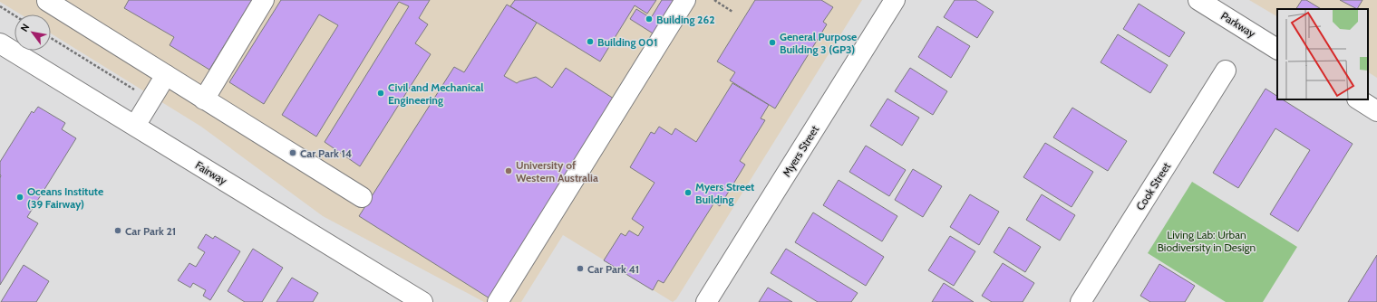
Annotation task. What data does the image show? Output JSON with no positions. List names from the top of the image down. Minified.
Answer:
{"streets":{"street":["Parkway","Myers Street","Fairway","Cook Street"]},"parks":["Living Lab: Urban Biodiversity in Design"],"places":["Building 262","Building 001","General Purpose Building 3 (GP3)","Civil and Mechanical Engineering","Car Park 14","University of Western Australia","Myers Street Building","Oceans Institute (39 Fairway)","Car Park 21","Car Park 41"],"north":"top left"}
